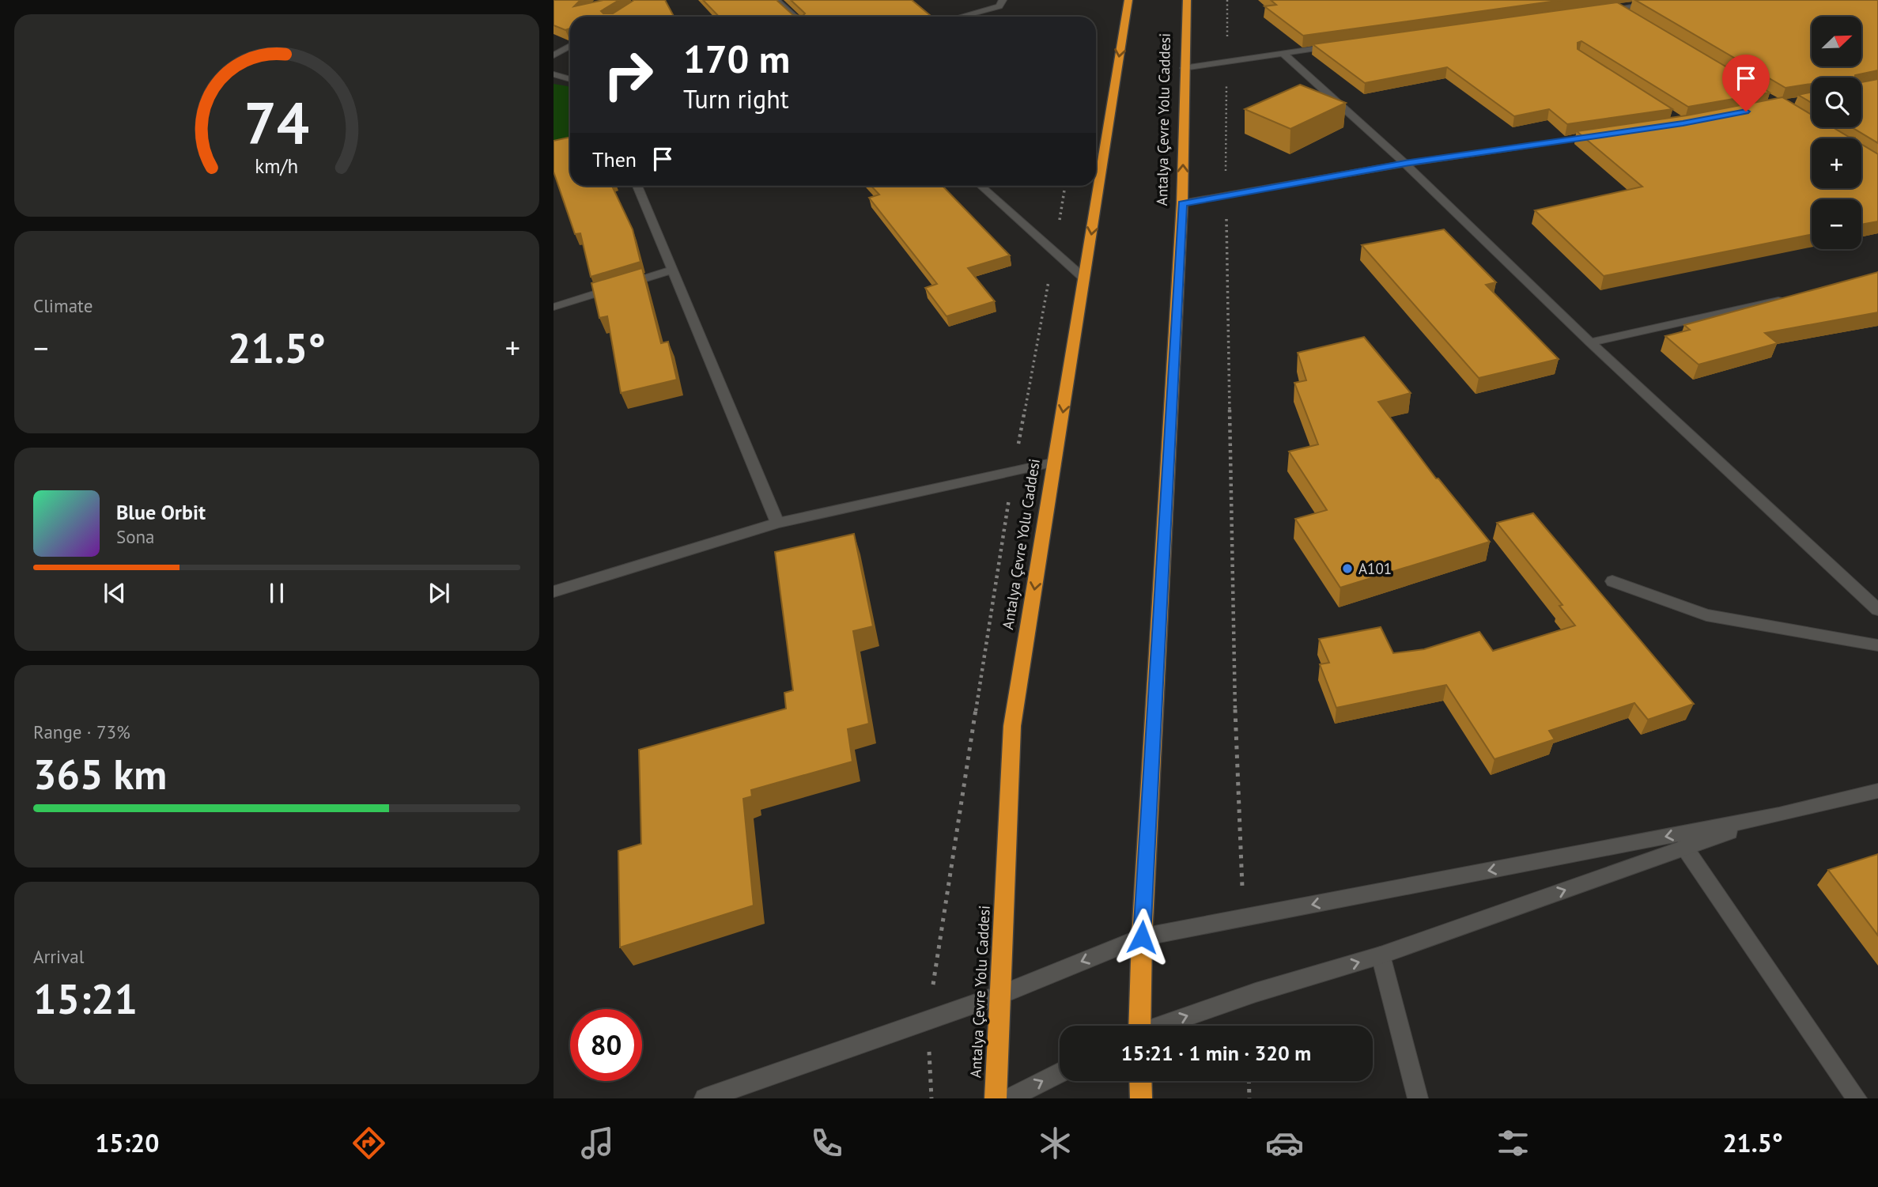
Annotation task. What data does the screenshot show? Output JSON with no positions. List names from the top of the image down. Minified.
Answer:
{"streets":{"highway":["Antalya Çevre Yolu Caddesi"]},"places":["A101"],"north":"top right","page":{"map_buttons":["+","−"],"turn":["170 m","Turn right"],"then":"Then","tile":["Climate",["Range · 73%","365 km"],["Arrival","15:21"]],"heat":["−","21.5°","+"],"song":["Blue Orbit","Sona"],"limit":"80","trip":"15:21 · 1 min · 320 m","tabs":["15:20","21.5°"],"gauge":["74","km/h"]}}
